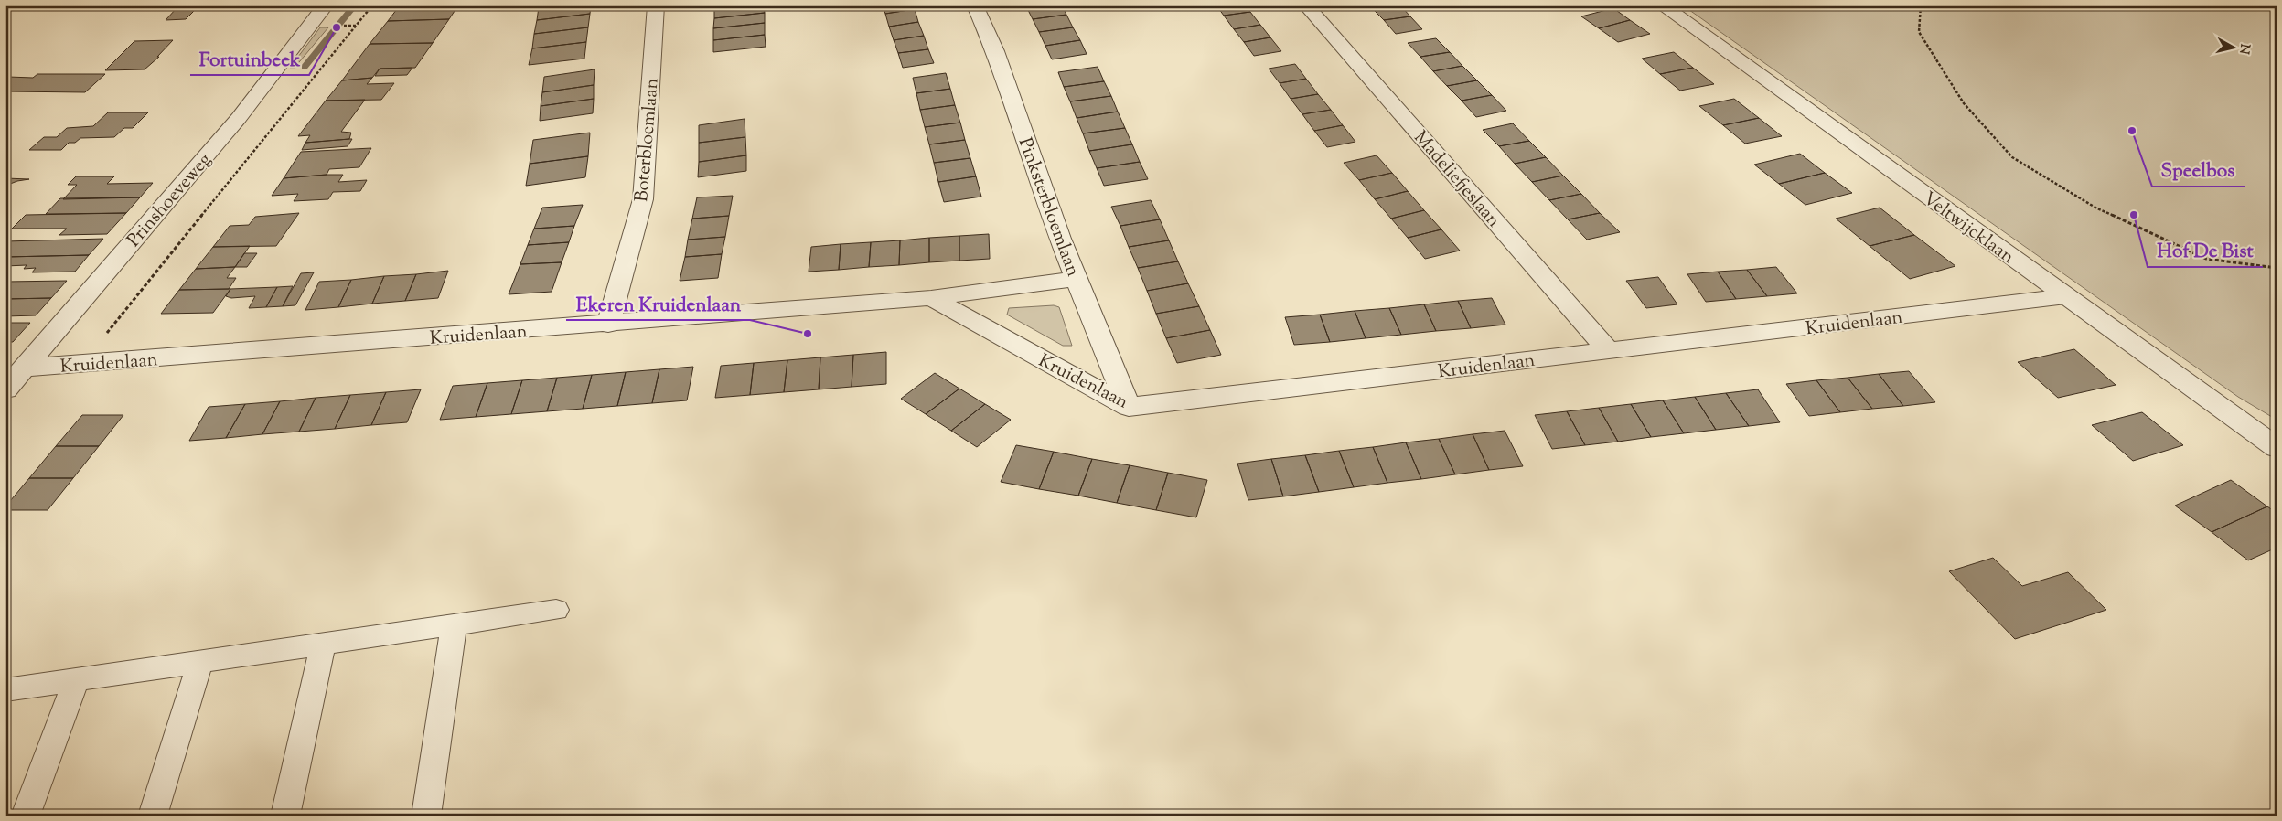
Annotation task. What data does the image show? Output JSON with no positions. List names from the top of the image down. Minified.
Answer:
{"streets":{"street":["Boterbloemlaan","Madeliefjeslaan","Prinshoeveweg","Pinksterbloemlaan","Veltwijcklaan","Kruidenlaan"]},"crossings":[["Boterbloemlaan","Kruidenlaan"],["Madeliefjeslaan","Kruidenlaan"],["Prinshoeveweg","Kruidenlaan"],["Pinksterbloemlaan","Kruidenlaan"],["Veltwijcklaan","Kruidenlaan"]],"places":["Fortuinbeek","Speelbos","Hof De Bist","Ekeren Kruidenlaan"],"north":"right"}
